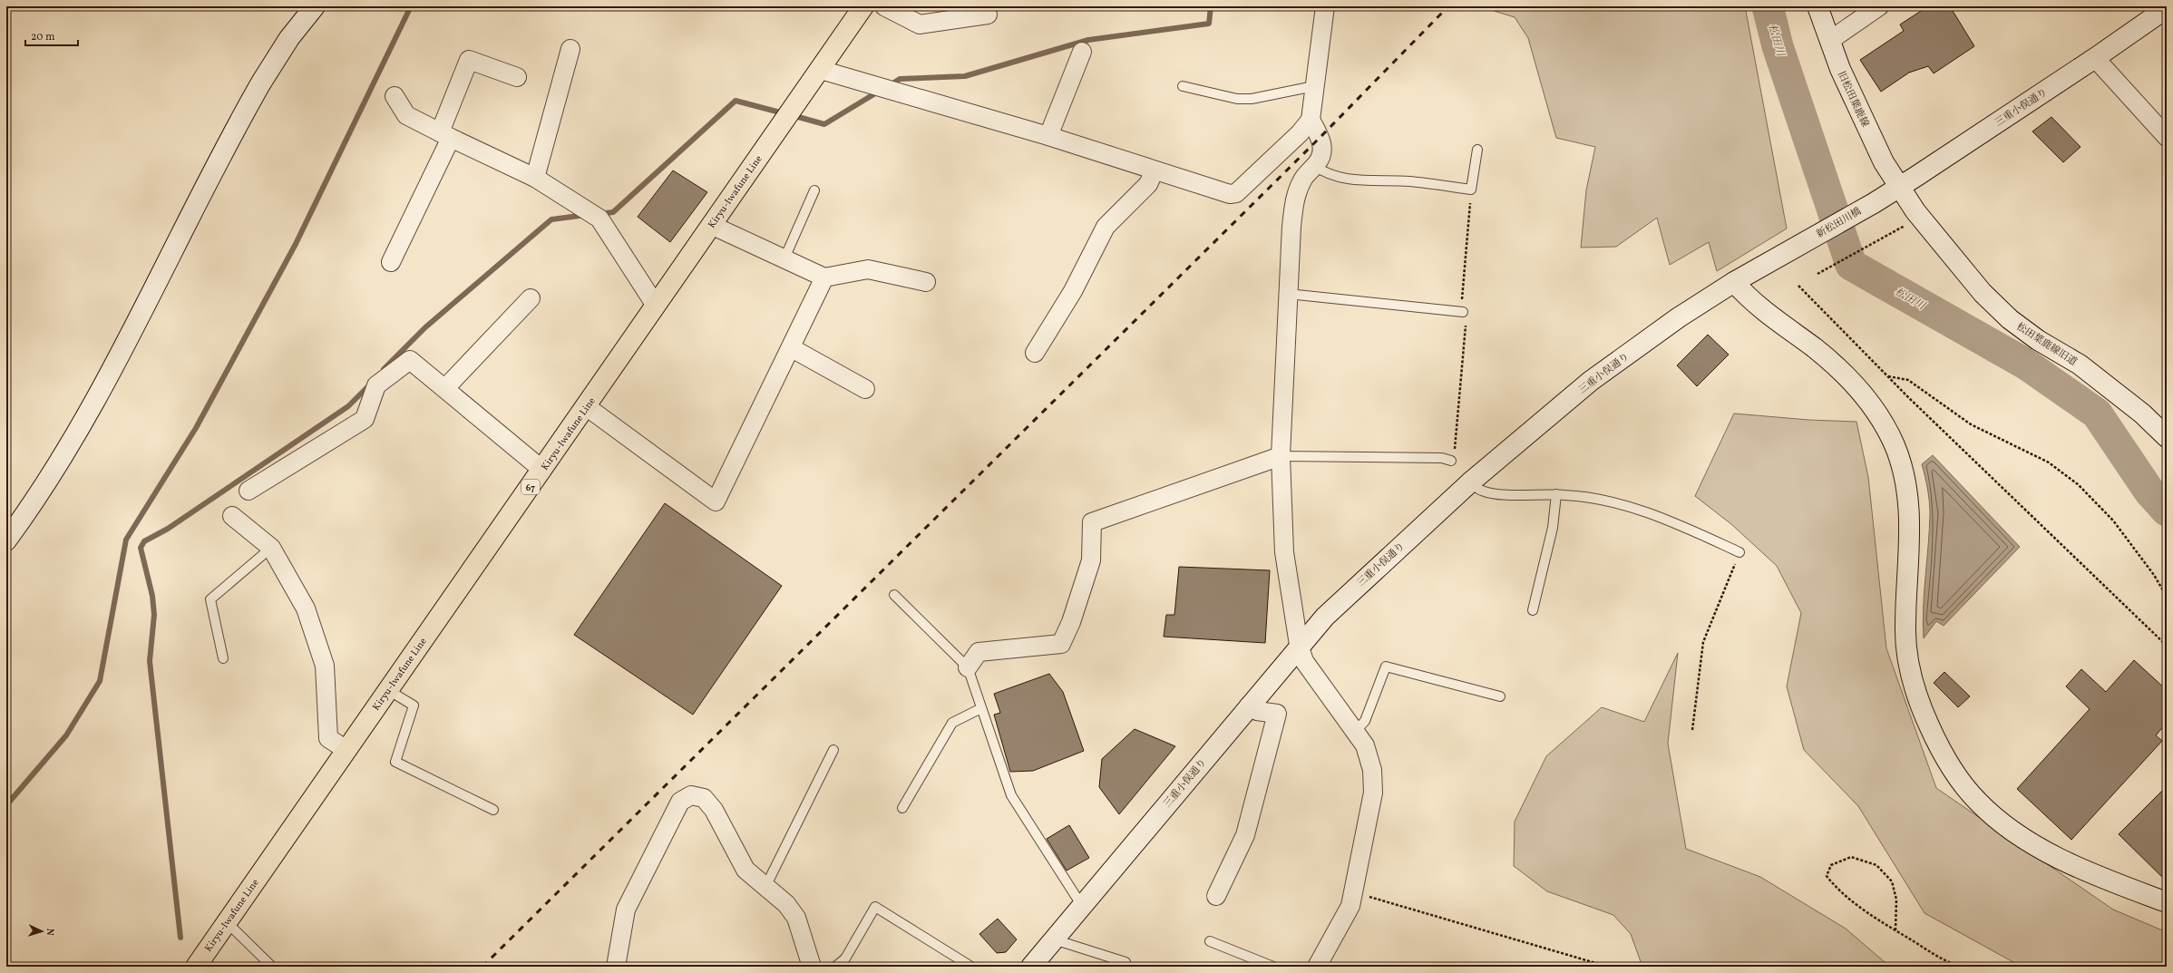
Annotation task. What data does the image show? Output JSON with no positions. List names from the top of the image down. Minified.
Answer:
{"streets":{"main road":["Kiryu-Iwafune Line","67"],"street":["旧松田葉鹿線","三重小俣通り","新松田川橋","松田葉鹿線旧道"]},"crossings":[["旧松田葉鹿線","三重小俣通り"],["旧松田葉鹿線","松田葉鹿線旧道"],["三重小俣通り","新松田川橋"],["三重小俣通り","松田葉鹿線旧道"]],"water":["松田川"],"scale_bar":"20 m","north":"right"}
